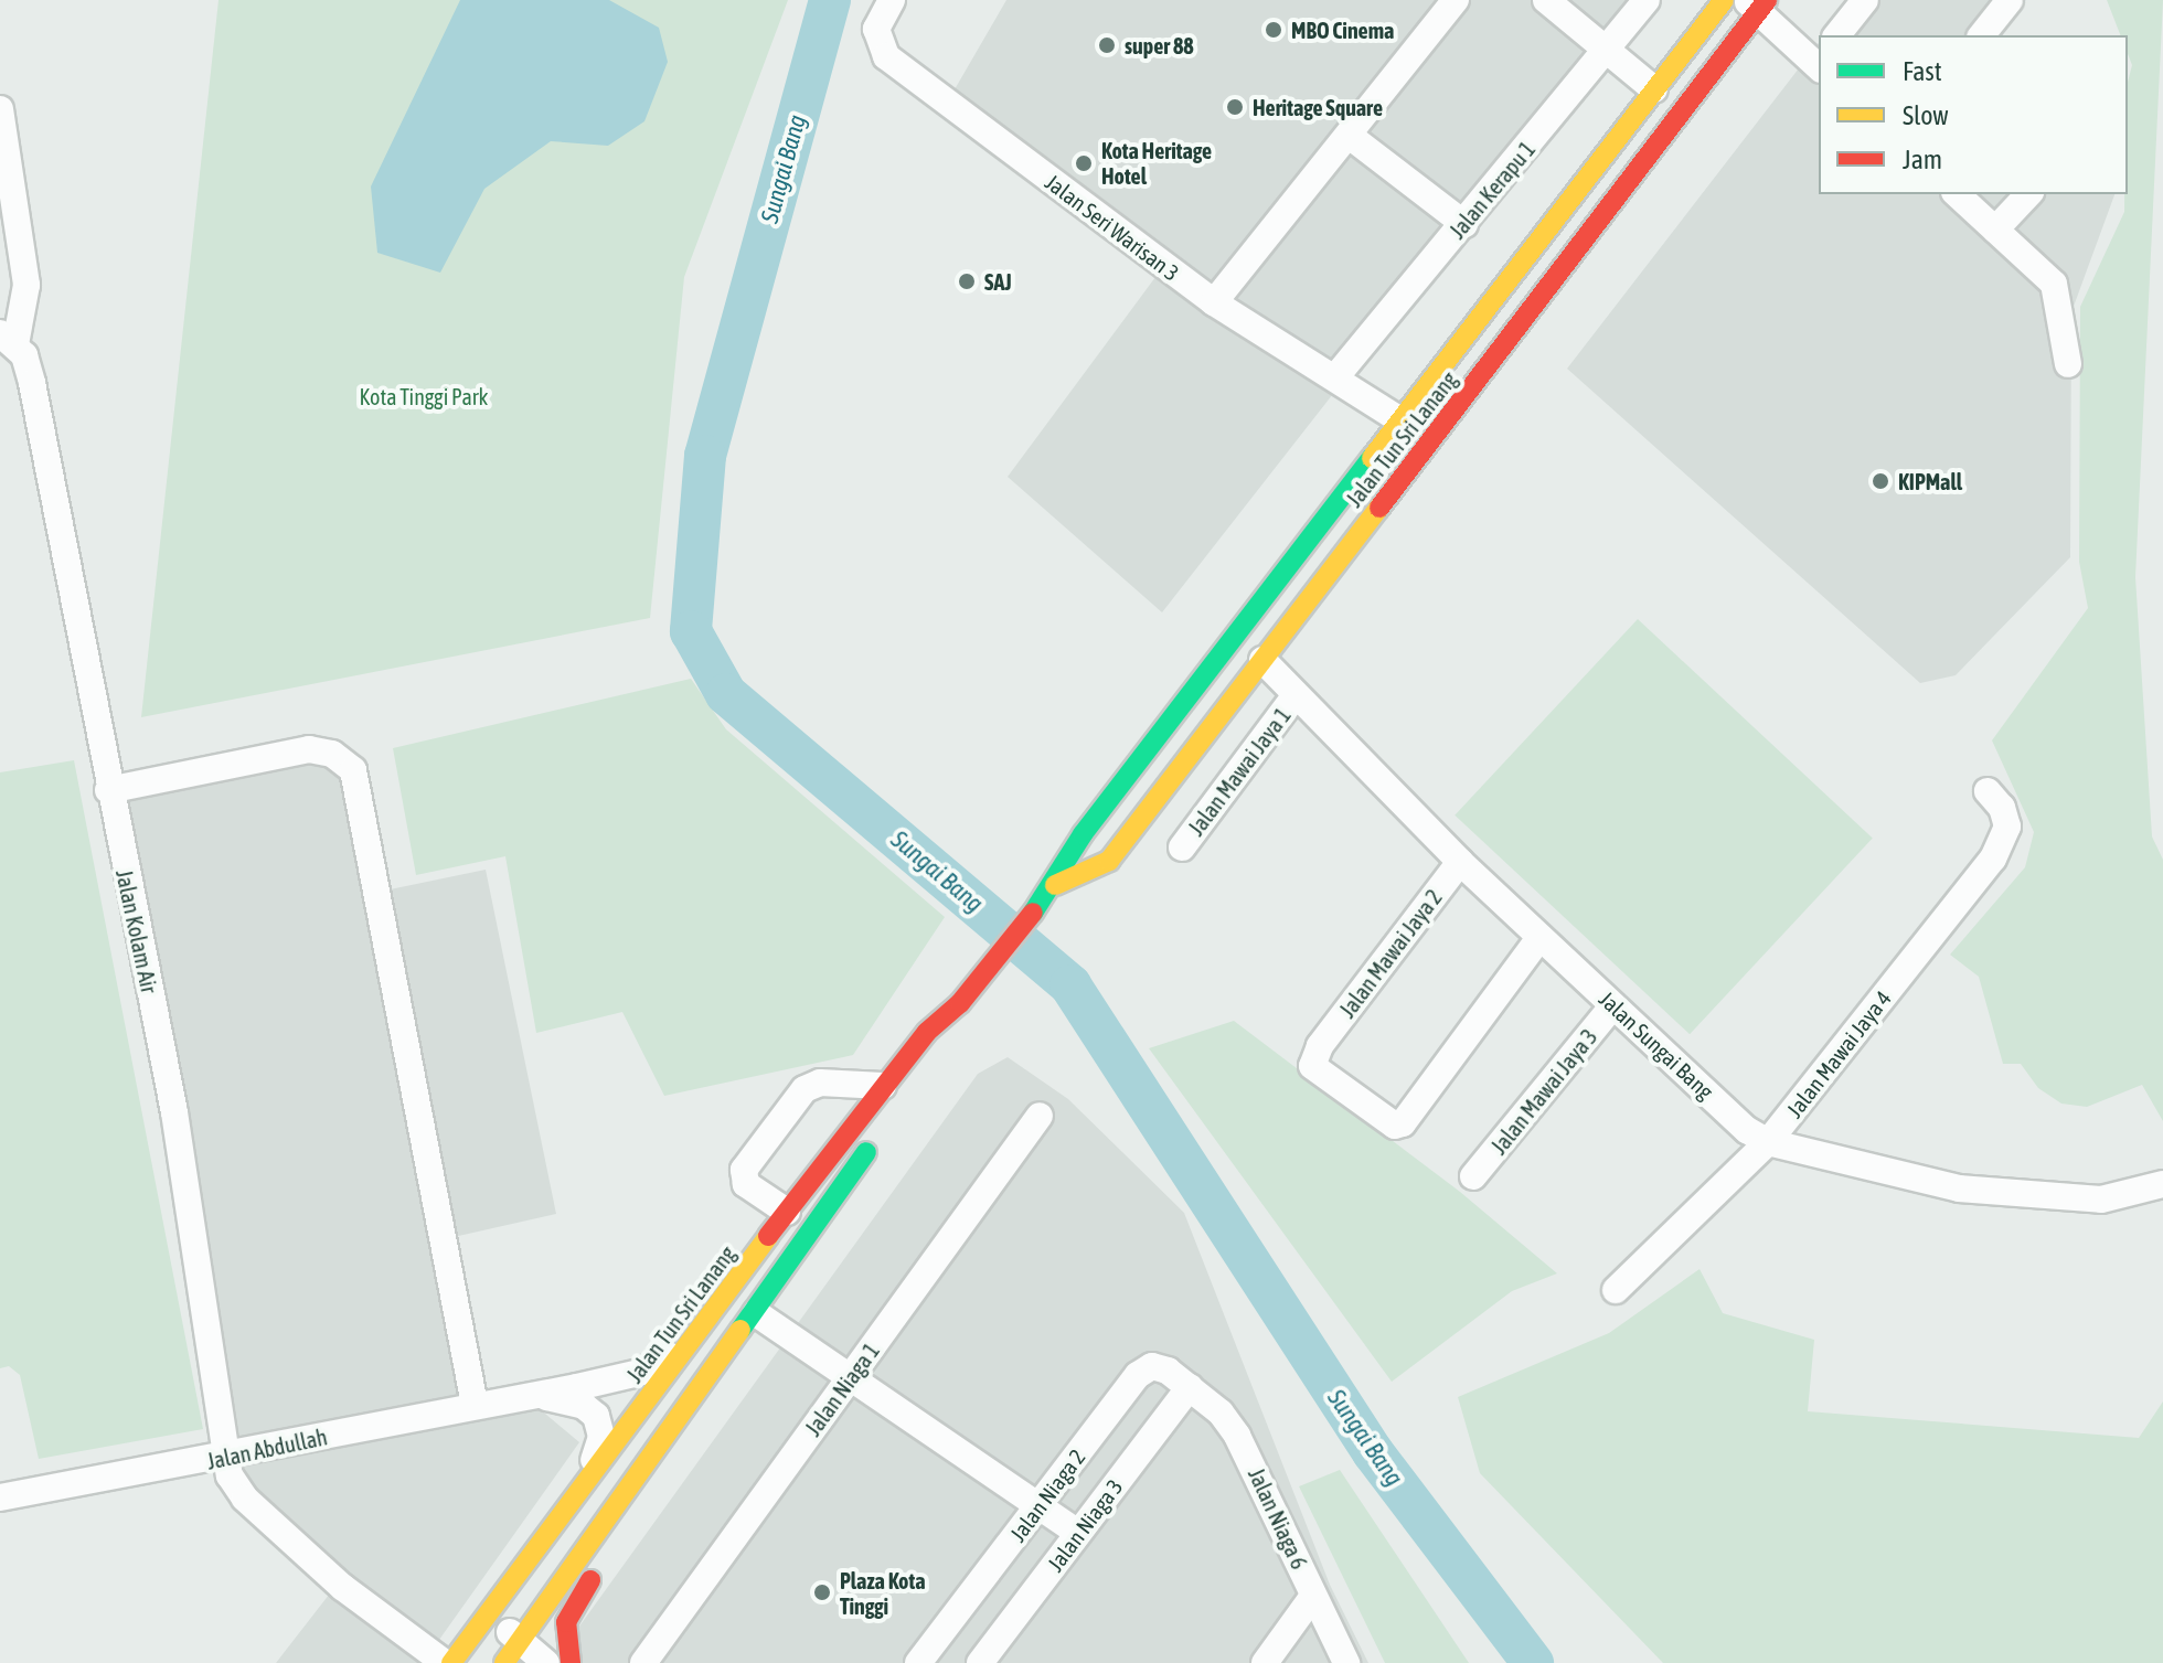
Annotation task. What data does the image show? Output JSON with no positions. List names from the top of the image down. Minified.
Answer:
{"streets":{"main road":["Jalan Tun Sri Lanang"],"street":["Jalan Kerapu 1","Jalan Seri Warisan 3","Jalan Mawai Jaya 1","Jalan Kolam Air","Jalan Mawai Jaya 2","Jalan Sungai Bang","Jalan Mawai Jaya 4","Jalan Mawai Jaya 3","Jalan Niaga 1","Jalan Abdullah","Jalan Niaga 2","Jalan Niaga 6","Jalan Niaga 3"]},"crossings":[["Jalan Kerapu 1","Jalan Seri Warisan 3"],["Jalan Seri Warisan 3","Jalan Tun Sri Lanang"],["Jalan Tun Sri Lanang","Jalan Kolam Air"],["Jalan Tun Sri Lanang","Jalan Sungai Bang"],["Jalan Tun Sri Lanang","Jalan Abdullah"],["Jalan Mawai Jaya 1","Jalan Sungai Bang"],["Jalan Kolam Air","Jalan Abdullah"],["Jalan Mawai Jaya 2","Jalan Sungai Bang"],["Jalan Sungai Bang","Jalan Mawai Jaya 4"],["Jalan Sungai Bang","Jalan Mawai Jaya 3"],["Jalan Niaga 2","Jalan Niaga 6"],["Jalan Niaga 2","Jalan Niaga 3"],["Jalan Niaga 6","Jalan Niaga 3"]],"water":["Sungai Bang"],"parks":["Kota Tinggi Park"],"places":["MBO Cinema","super 88","Heritage Square","Kota Heritage Hotel","SAJ","KIPMall","Plaza Kota Tinggi"],"legend":["Fast","Slow","Jam"]}
